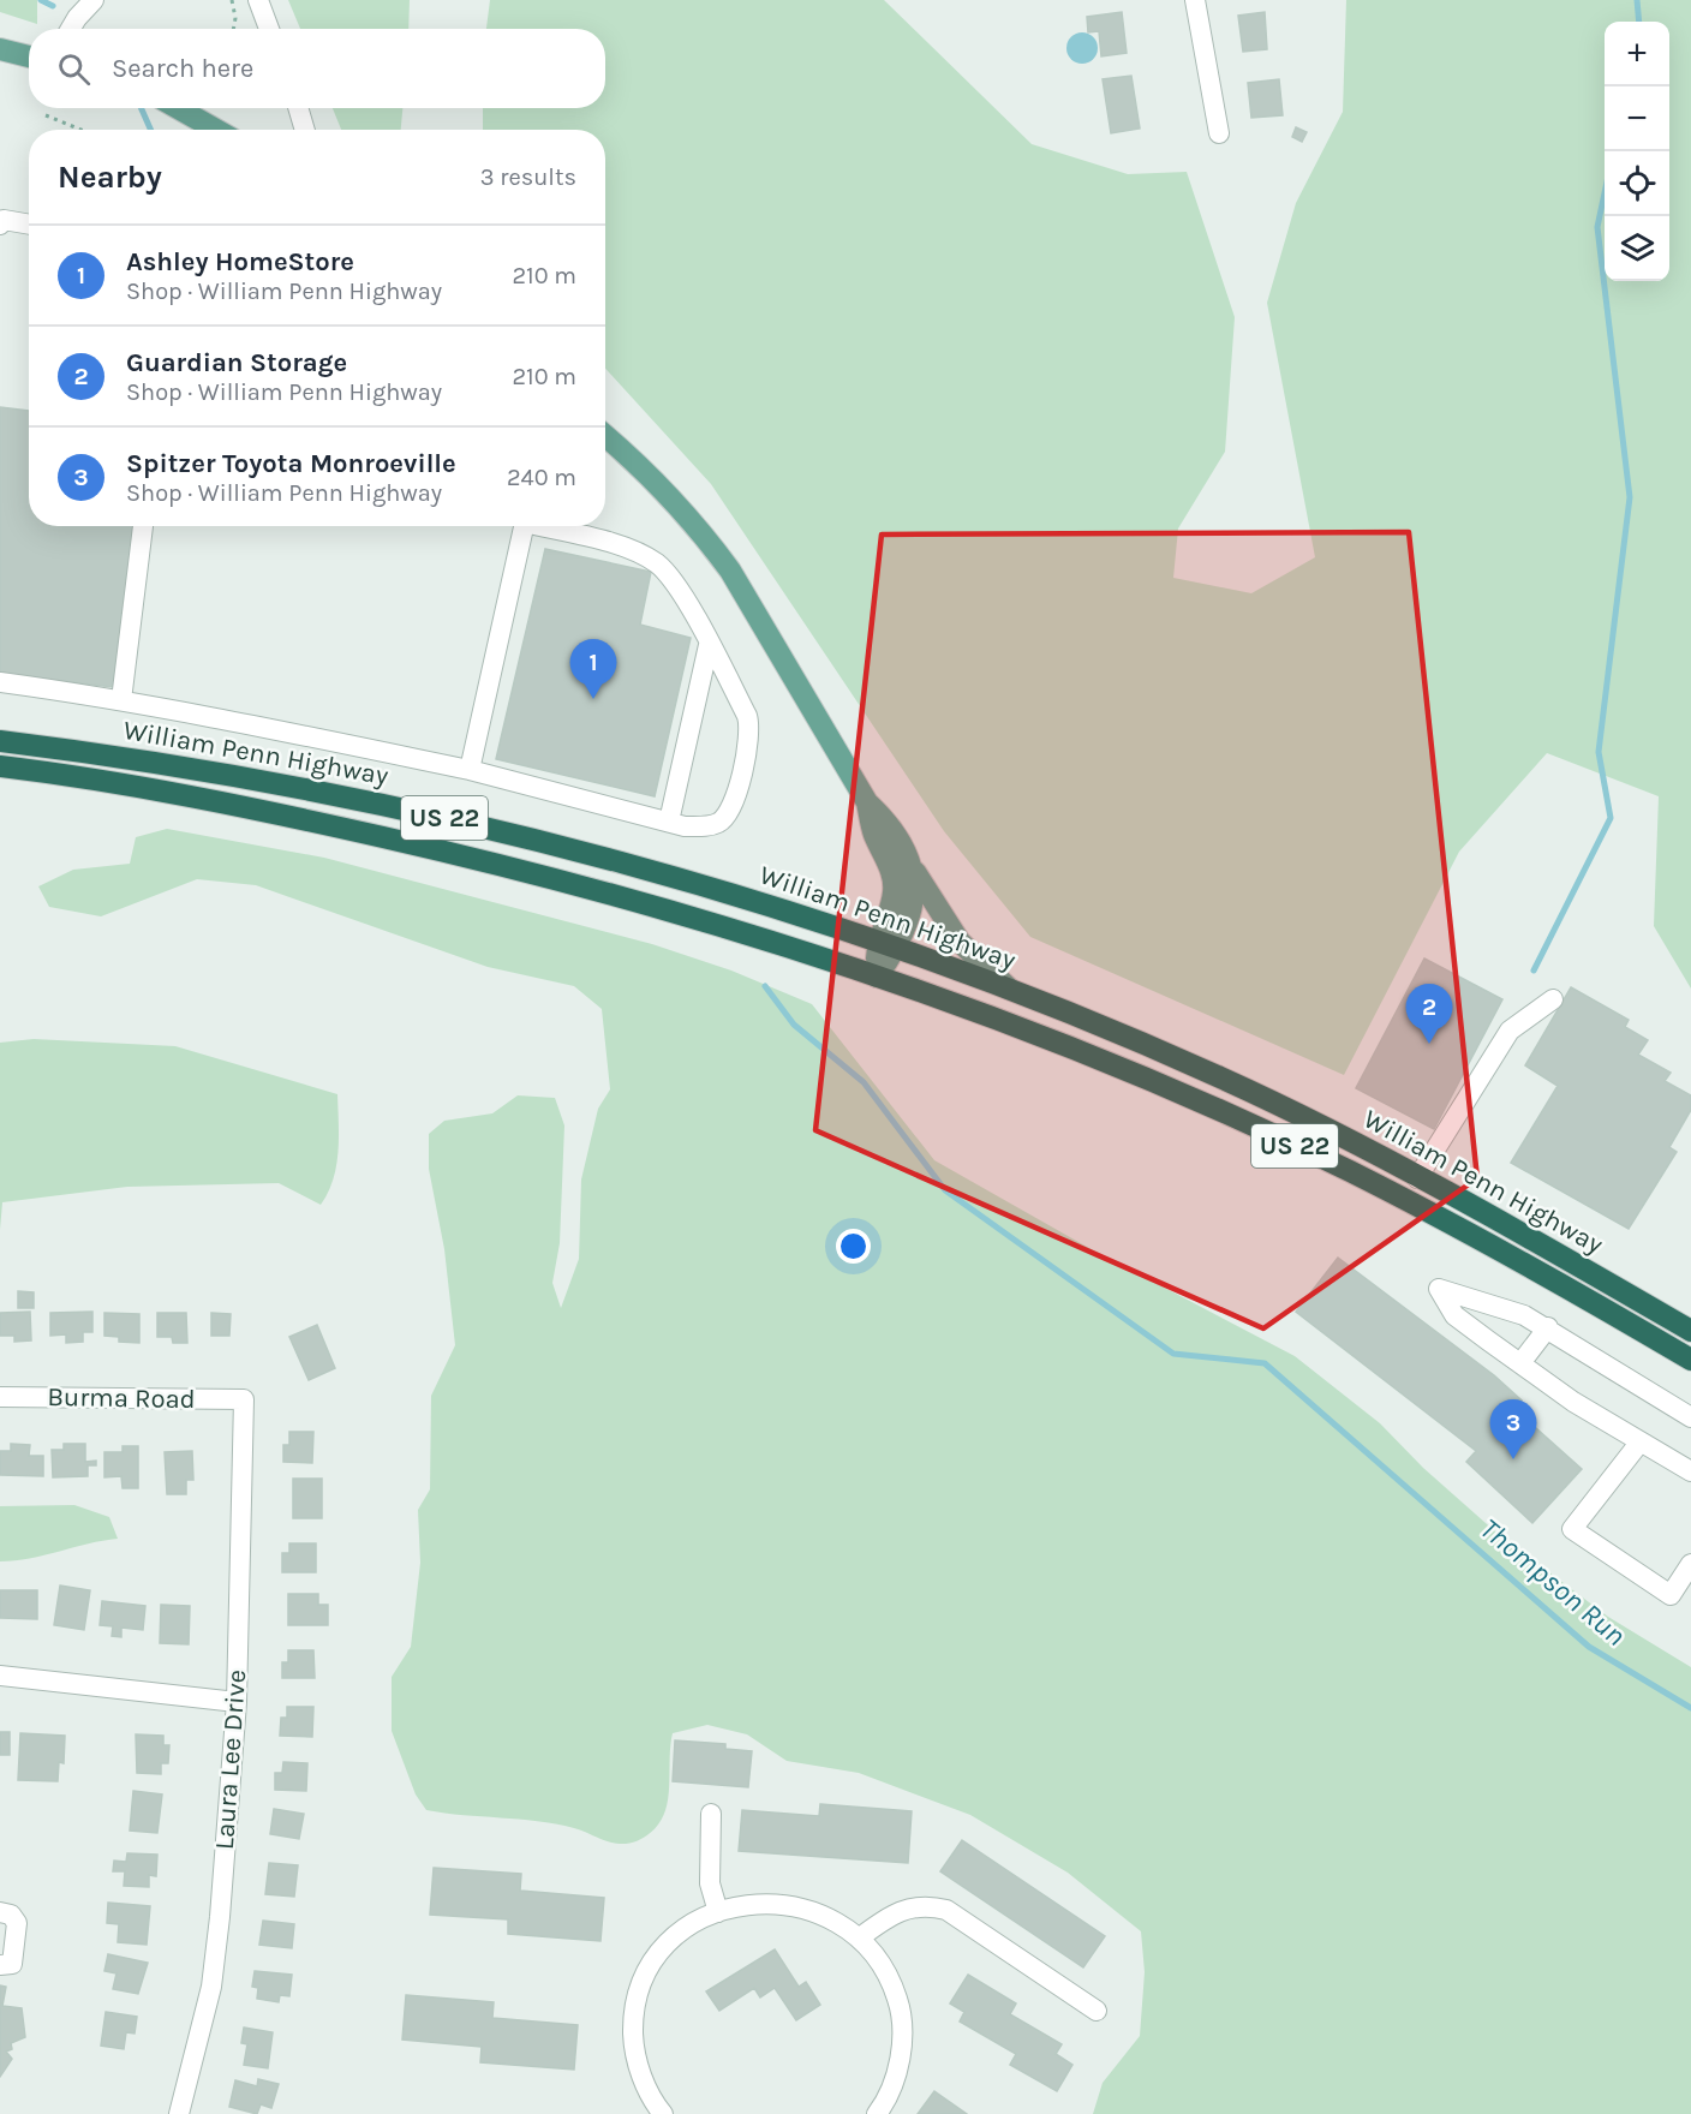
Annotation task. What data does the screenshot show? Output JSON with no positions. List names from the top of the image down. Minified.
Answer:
{"streets":{"highway":["William Penn Highway","US 22"],"street":["Burma Road","Laura Lee Drive"]},"crossings":[["Burma Road","Laura Lee Drive"]],"water":["Thompson Run"],"page":{"map_buttons":["+","−"],"search":"Search here","heading":["Nearby","3 results"],"list":[{"mark":"1","name":"Ashley HomeStore","note":"Shop · William Penn Highway","value":"210 m"},{"mark":"2","name":"Guardian Storage","note":"Shop · William Penn Highway","value":"210 m"},{"mark":"3","name":"Spitzer Toyota Monroeville","note":"Shop · William Penn Highway","value":"240 m"}],"pins":["1","2","3"]}}
